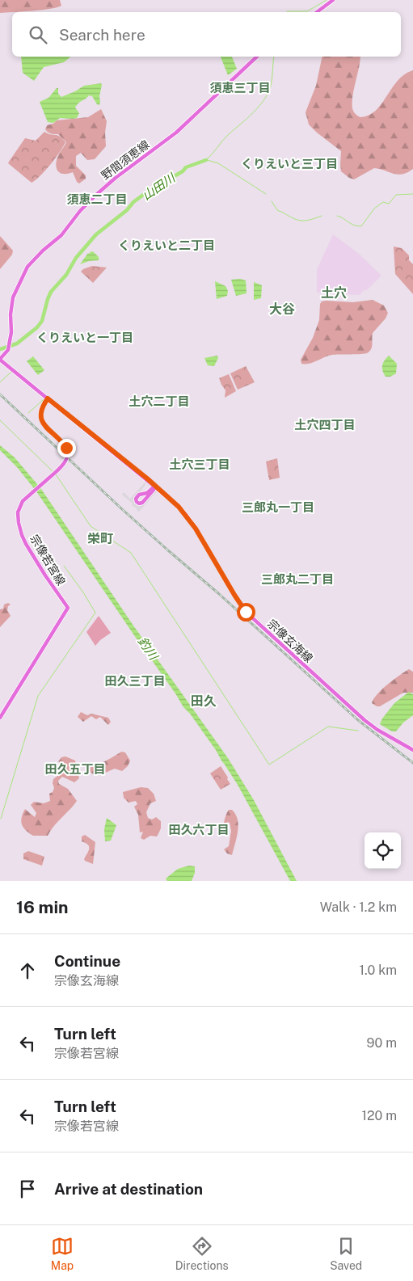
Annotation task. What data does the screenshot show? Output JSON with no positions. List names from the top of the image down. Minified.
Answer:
{"streets":{"main road":["野間須恵線","宗像若宮線","宗像玄海線"]},"crossings":[["野間須恵線","宗像玄海線"],["宗像若宮線","宗像玄海線"]],"districts":["須恵三丁目","くりえいと三丁目","須恵二丁目","くりえいと二丁目","土穴","大谷","くりえいと一丁目","土穴二丁目","土穴四丁目","土穴三丁目","三郎丸一丁目","栄町","三郎丸二丁目","田久三丁目","田久","田久五丁目","田久六丁目"],"water":["山田川","釣川"],"page":{"search":"Search here","heading":["16 min","Walk · 1.2 km"],"list":[["Continue","宗像玄海線","1.0 km"],["Turn left","宗像若宮線","90 m"],["Turn left","宗像若宮線","120 m"],"Arrive at destination"],"nav":["Map","Directions","Saved"]}}
